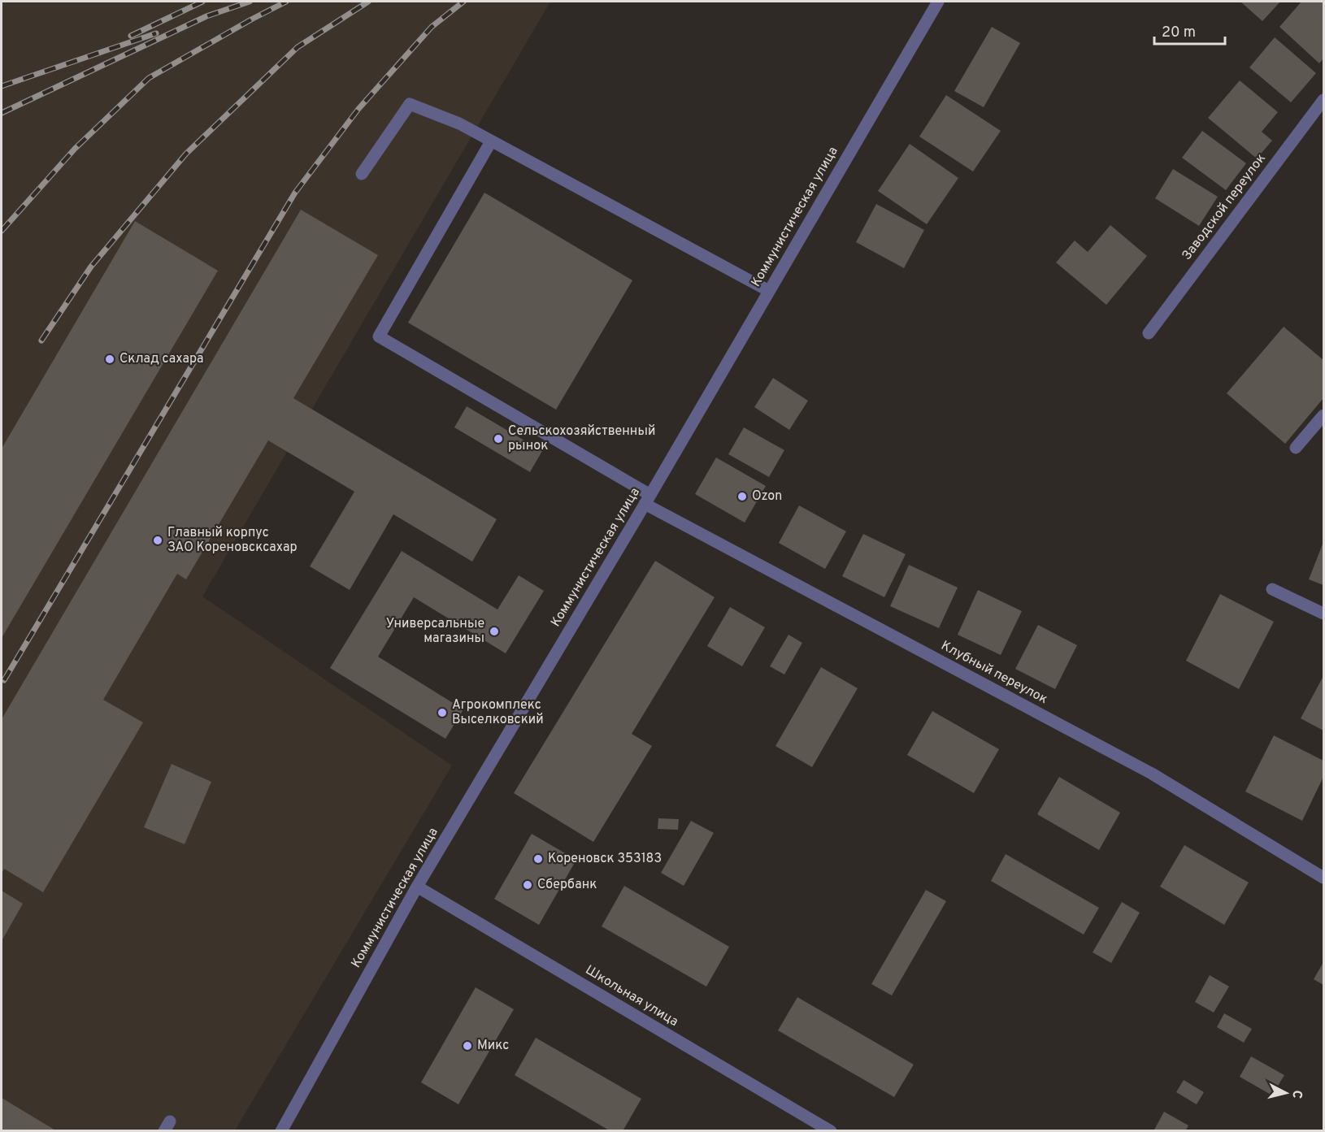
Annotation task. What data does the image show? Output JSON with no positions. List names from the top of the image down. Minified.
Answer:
{"streets":{"street":["Заводской переулок","Коммунистическая улица","Клубный переулок","Школьная улица"]},"crossings":[["Коммунистическая улица","Клубный переулок"],["Коммунистическая улица","Школьная улица"]],"places":["Склад сахара","Сельскохозяйственный рынок","Ozon","Главный корпус ЗАО Кореновсксахар","Универсальные магазины","Агрокомплекс Выселковский","Кореновск 353183","Сбербанк","Микс"],"scale_bar":"20 m","north":"right"}
